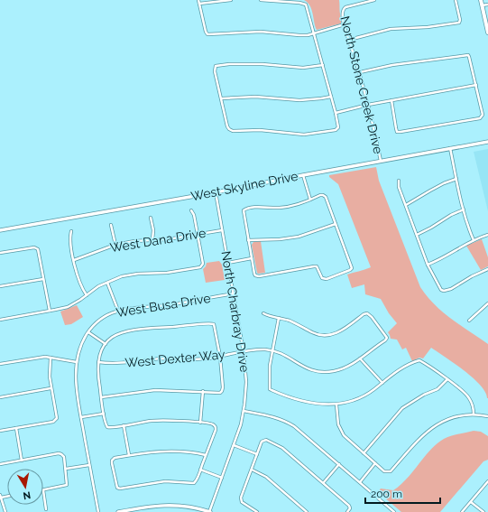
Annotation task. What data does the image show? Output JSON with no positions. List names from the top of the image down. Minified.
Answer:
{"streets":{"street":["North Stone Creek Drive","West Skyline Drive","West Dana Drive","West Busa Drive","North Charbray Drive","West Dexter Way"]},"crossings":[["North Stone Creek Drive","West Skyline Drive"],["West Skyline Drive","North Charbray Drive"],["West Dana Drive","North Charbray Drive"],["West Busa Drive","North Charbray Drive"],["North Charbray Drive","West Dexter Way"]],"scale_bar":"200 m","north":"bottom"}
